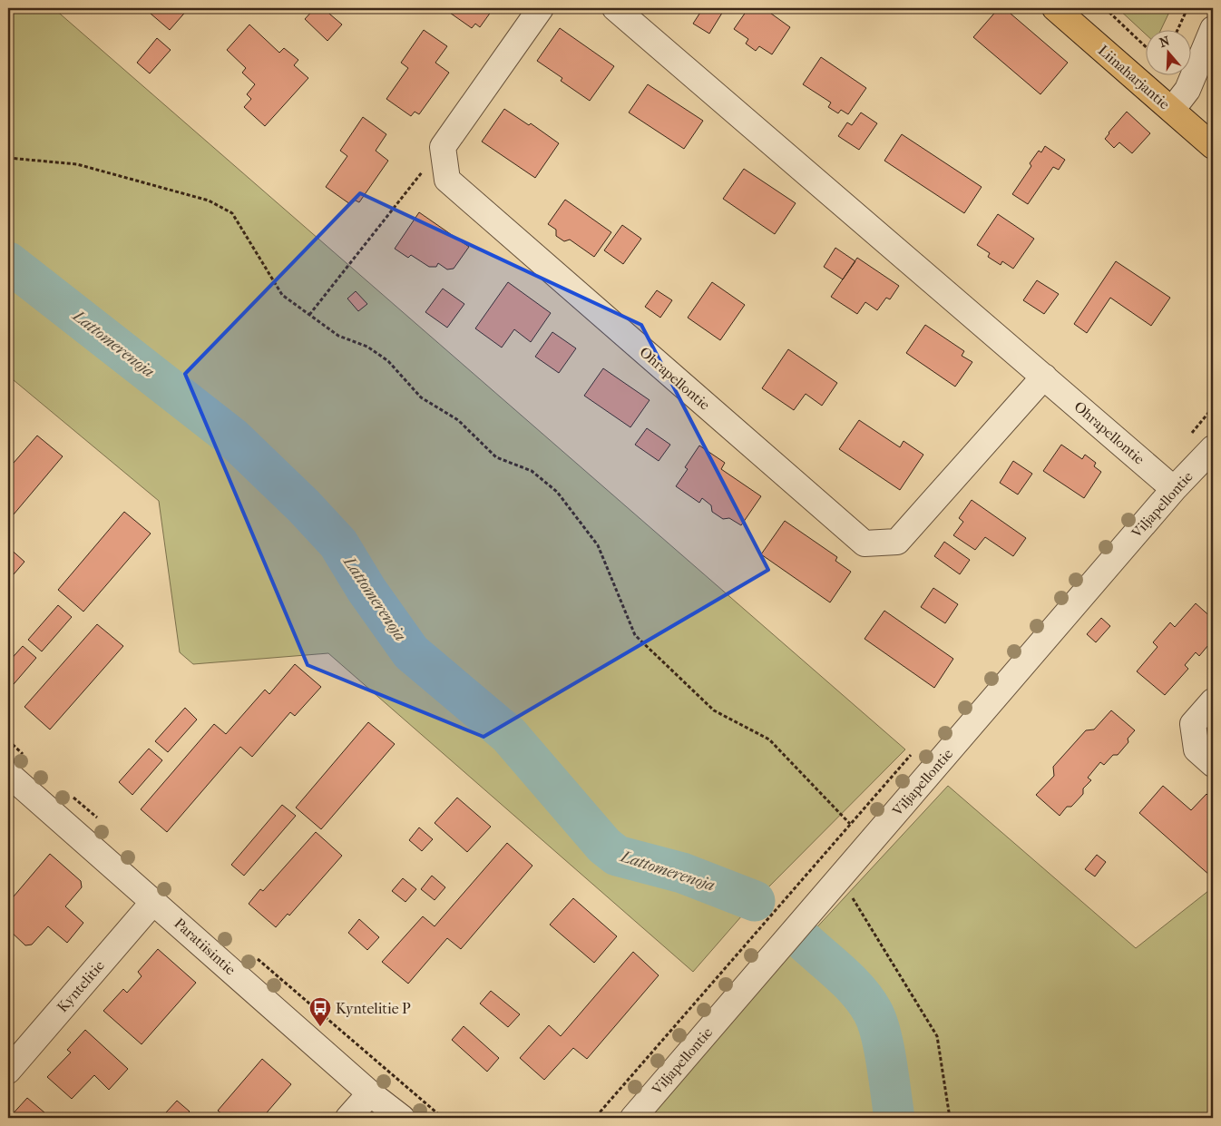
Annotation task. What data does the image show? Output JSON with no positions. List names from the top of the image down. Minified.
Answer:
{"streets":{"main road":["Liinaharjantie"],"street":["Ohrapellontie","Viljapellontie","Paratiisintie","Kyntelitie"]},"crossings":[["Ohrapellontie","Viljapellontie"],["Paratiisintie","Kyntelitie"]],"water":["Lattomerenoja"],"places":{"bus stop":["Kyntelitie P"]},"north":"top"}
